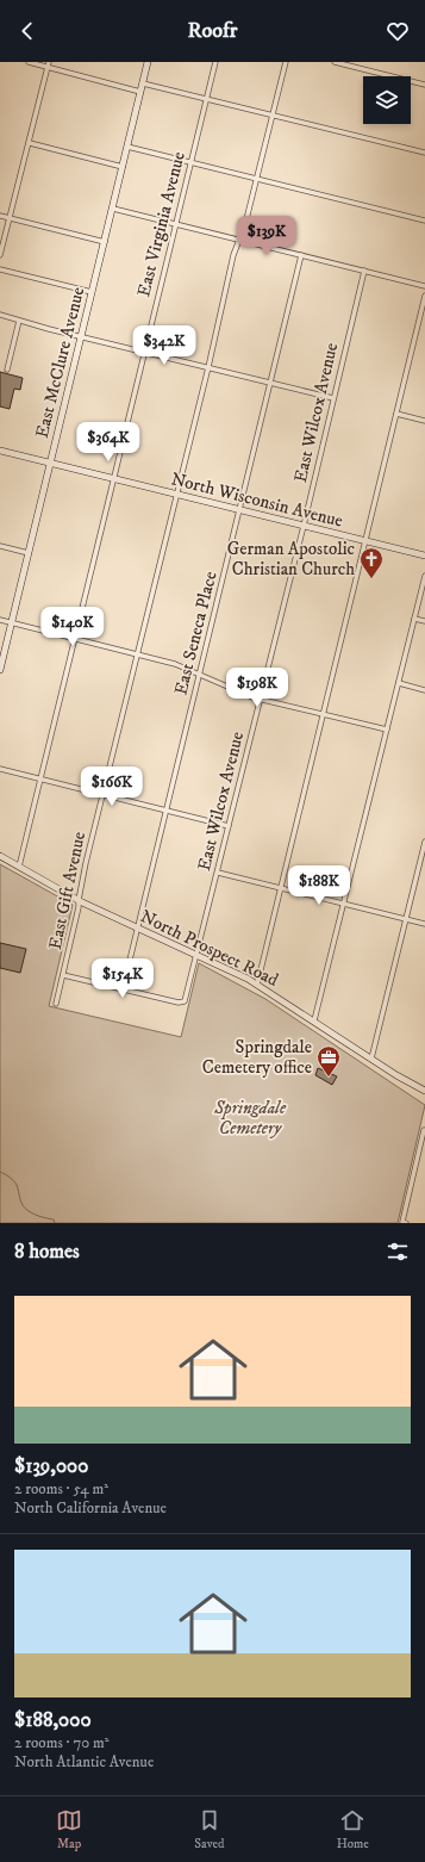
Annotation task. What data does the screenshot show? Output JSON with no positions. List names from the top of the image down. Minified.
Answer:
{"streets":{"street":["East Virginia Avenue","East McClure Avenue","East Wilcox Avenue","North Wisconsin Avenue","East Seneca Place","East Gift Avenue","North Prospect Road"]},"crossings":[["East Virginia Avenue","North Wisconsin Avenue"],["East Virginia Avenue","North Prospect Road"],["East McClure Avenue","North Wisconsin Avenue"],["East Wilcox Avenue","North Wisconsin Avenue"],["East Wilcox Avenue","East Seneca Place"],["East Wilcox Avenue","North Prospect Road"],["North Wisconsin Avenue","East Seneca Place"],["North Wisconsin Avenue","East Gift Avenue"],["East Seneca Place","North Prospect Road"],["East Gift Avenue","North Prospect Road"]],"parks":["Springdale Cemetery"],"places":{"church":["German Apostolic Christian Church"],"office":["Springdale Cemetery office"]},"page":{"header":"Roofr","price":["$139K","$342K","$364K","$140K","$198K","$166K","$188K","$154K"],"heading":"8 homes","list":[{"name":"$139,000","note":"2 rooms · 54 m² · North California Avenue"},{"name":"$188,000","note":"2 rooms · 70 m² · North Atlantic Avenue"}],"tabs":["Map","Saved","Home"]}}
